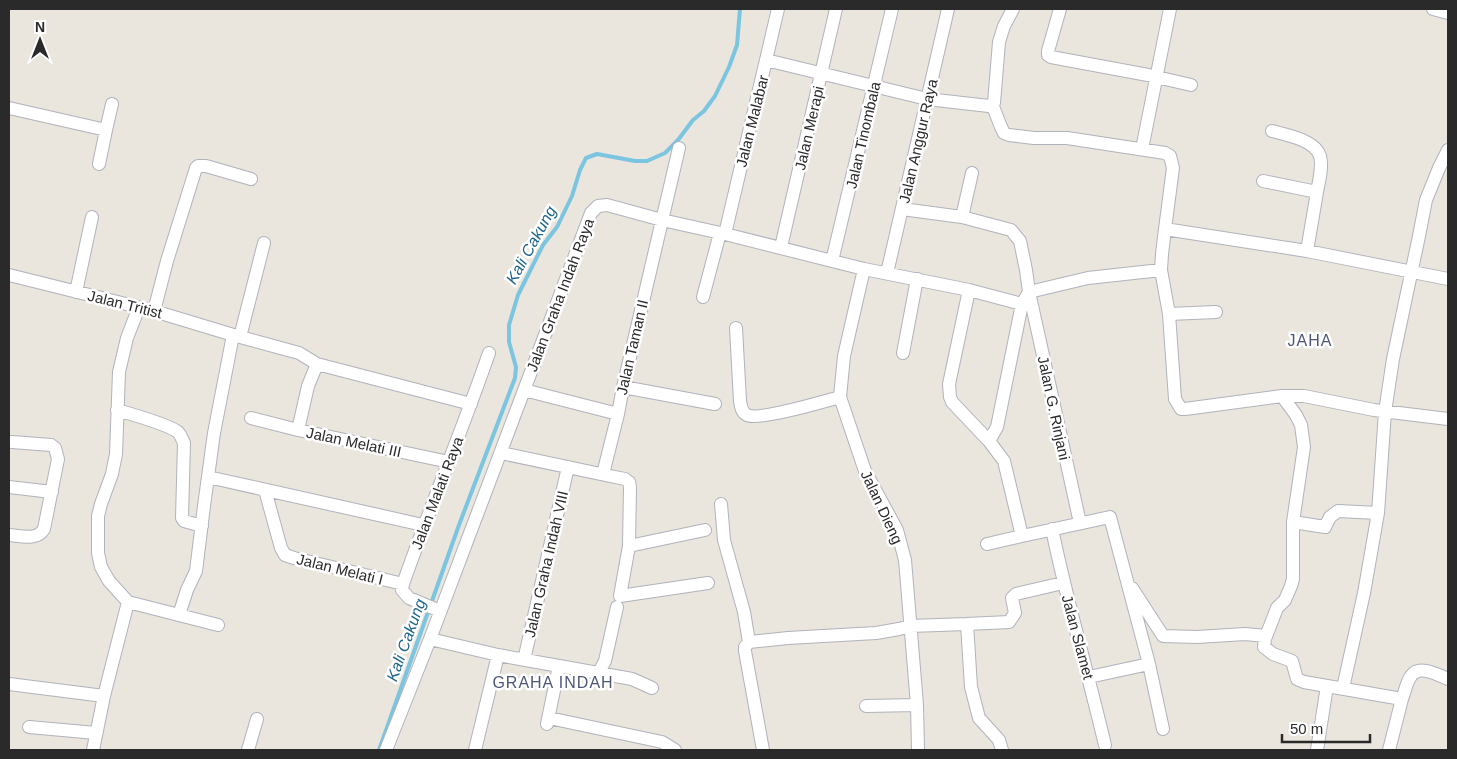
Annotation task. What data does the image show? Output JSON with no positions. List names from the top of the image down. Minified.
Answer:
{"streets":{"street":["Jalan Malabar","Jalan Merapi","Jalan Tinombala","Jalan Anggur Raya","Jalan Graha Indah Raya","Jalan Tritist","Jalan Taman II","Jalan G. Rinjani","Jalan Melati III","Jalan Malati Raya","Jalan Dieng","Jalan Graha Indah VIII","Jalan Melati I","Jalan Slamet"]},"crossings":[["Jalan Malabar","Jalan Graha Indah Raya"],["Jalan Merapi","Jalan Graha Indah Raya"],["Jalan Tinombala","Jalan Graha Indah Raya"],["Jalan Anggur Raya","Jalan Graha Indah Raya"],["Jalan Anggur Raya","Jalan G. Rinjani"],["Jalan Graha Indah Raya","Jalan Taman II"],["Jalan Graha Indah Raya","Jalan Dieng"],["Jalan Tritist","Jalan Melati III"],["Jalan Tritist","Jalan Malati Raya"],["Jalan Melati III","Jalan Malati Raya"],["Jalan Malati Raya","Jalan Melati I"]],"districts":["JAHA","GRAHA INDAH"],"water":["Kali Cakung"],"scale_bar":"50 m","north":"top"}
